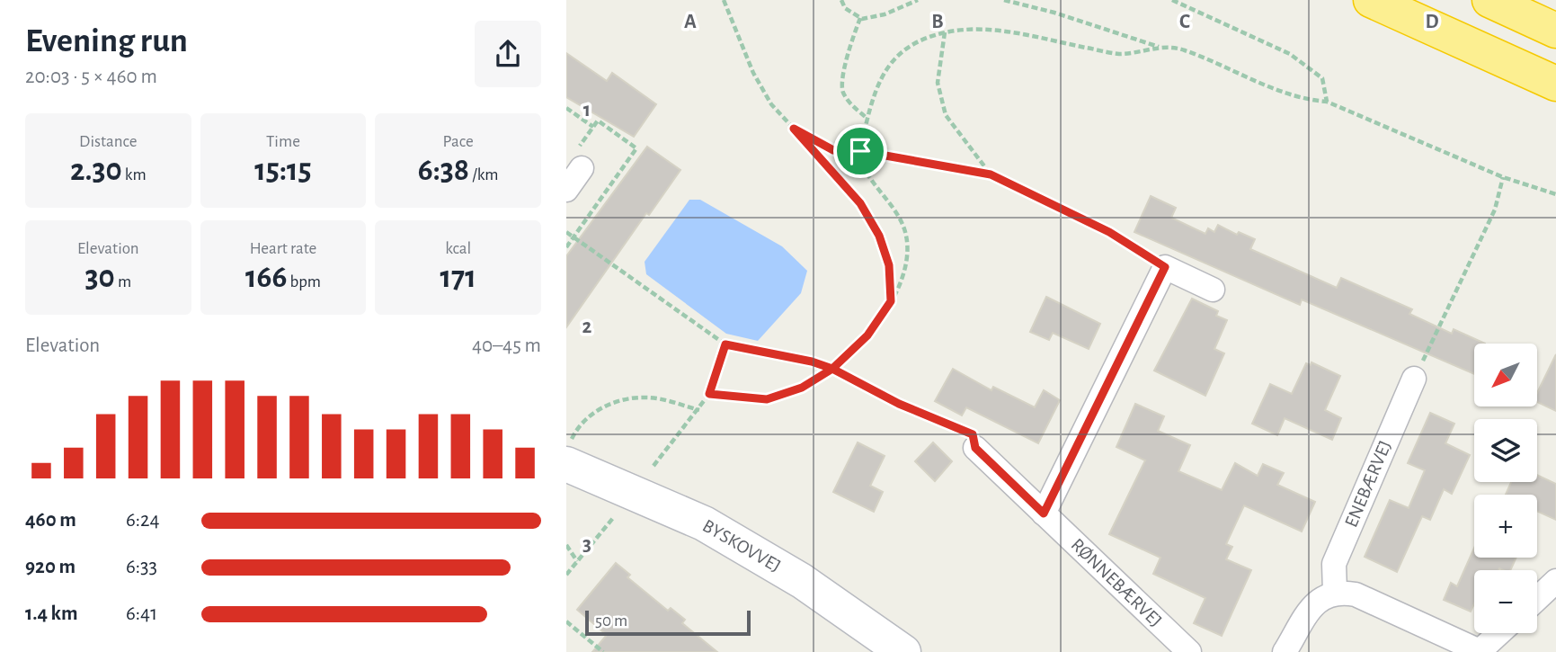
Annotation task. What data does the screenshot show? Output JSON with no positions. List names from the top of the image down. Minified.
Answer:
{"streets":{"main road":["BYSKOVVEJ"],"street":["ENEBÆRVEJ","RØNNEBÆRVEJ"]},"scale_bar":"50 m","north":"bottom left","page":{"heading":["Evening run","20:03 · 5 × 460 m"],"stats":[["Distance","2.30 km"],["Time","15:15"],["Pace","6:38 /km"],["Elevation","30 m"],["Heart rate","166 bpm"],["kcal","171"]],"chart":["Elevation","40–45 m"],"map_buttons":["+","−"],"list":[{"name":"460 m","note":"6:24"},{"name":"920 m","note":"6:33"},{"name":"1.4 km","note":"6:41"}],"scale":"50 m"},"grid":{"columns":["A","B","C","D"],"rows":["1","2","3"]}}
